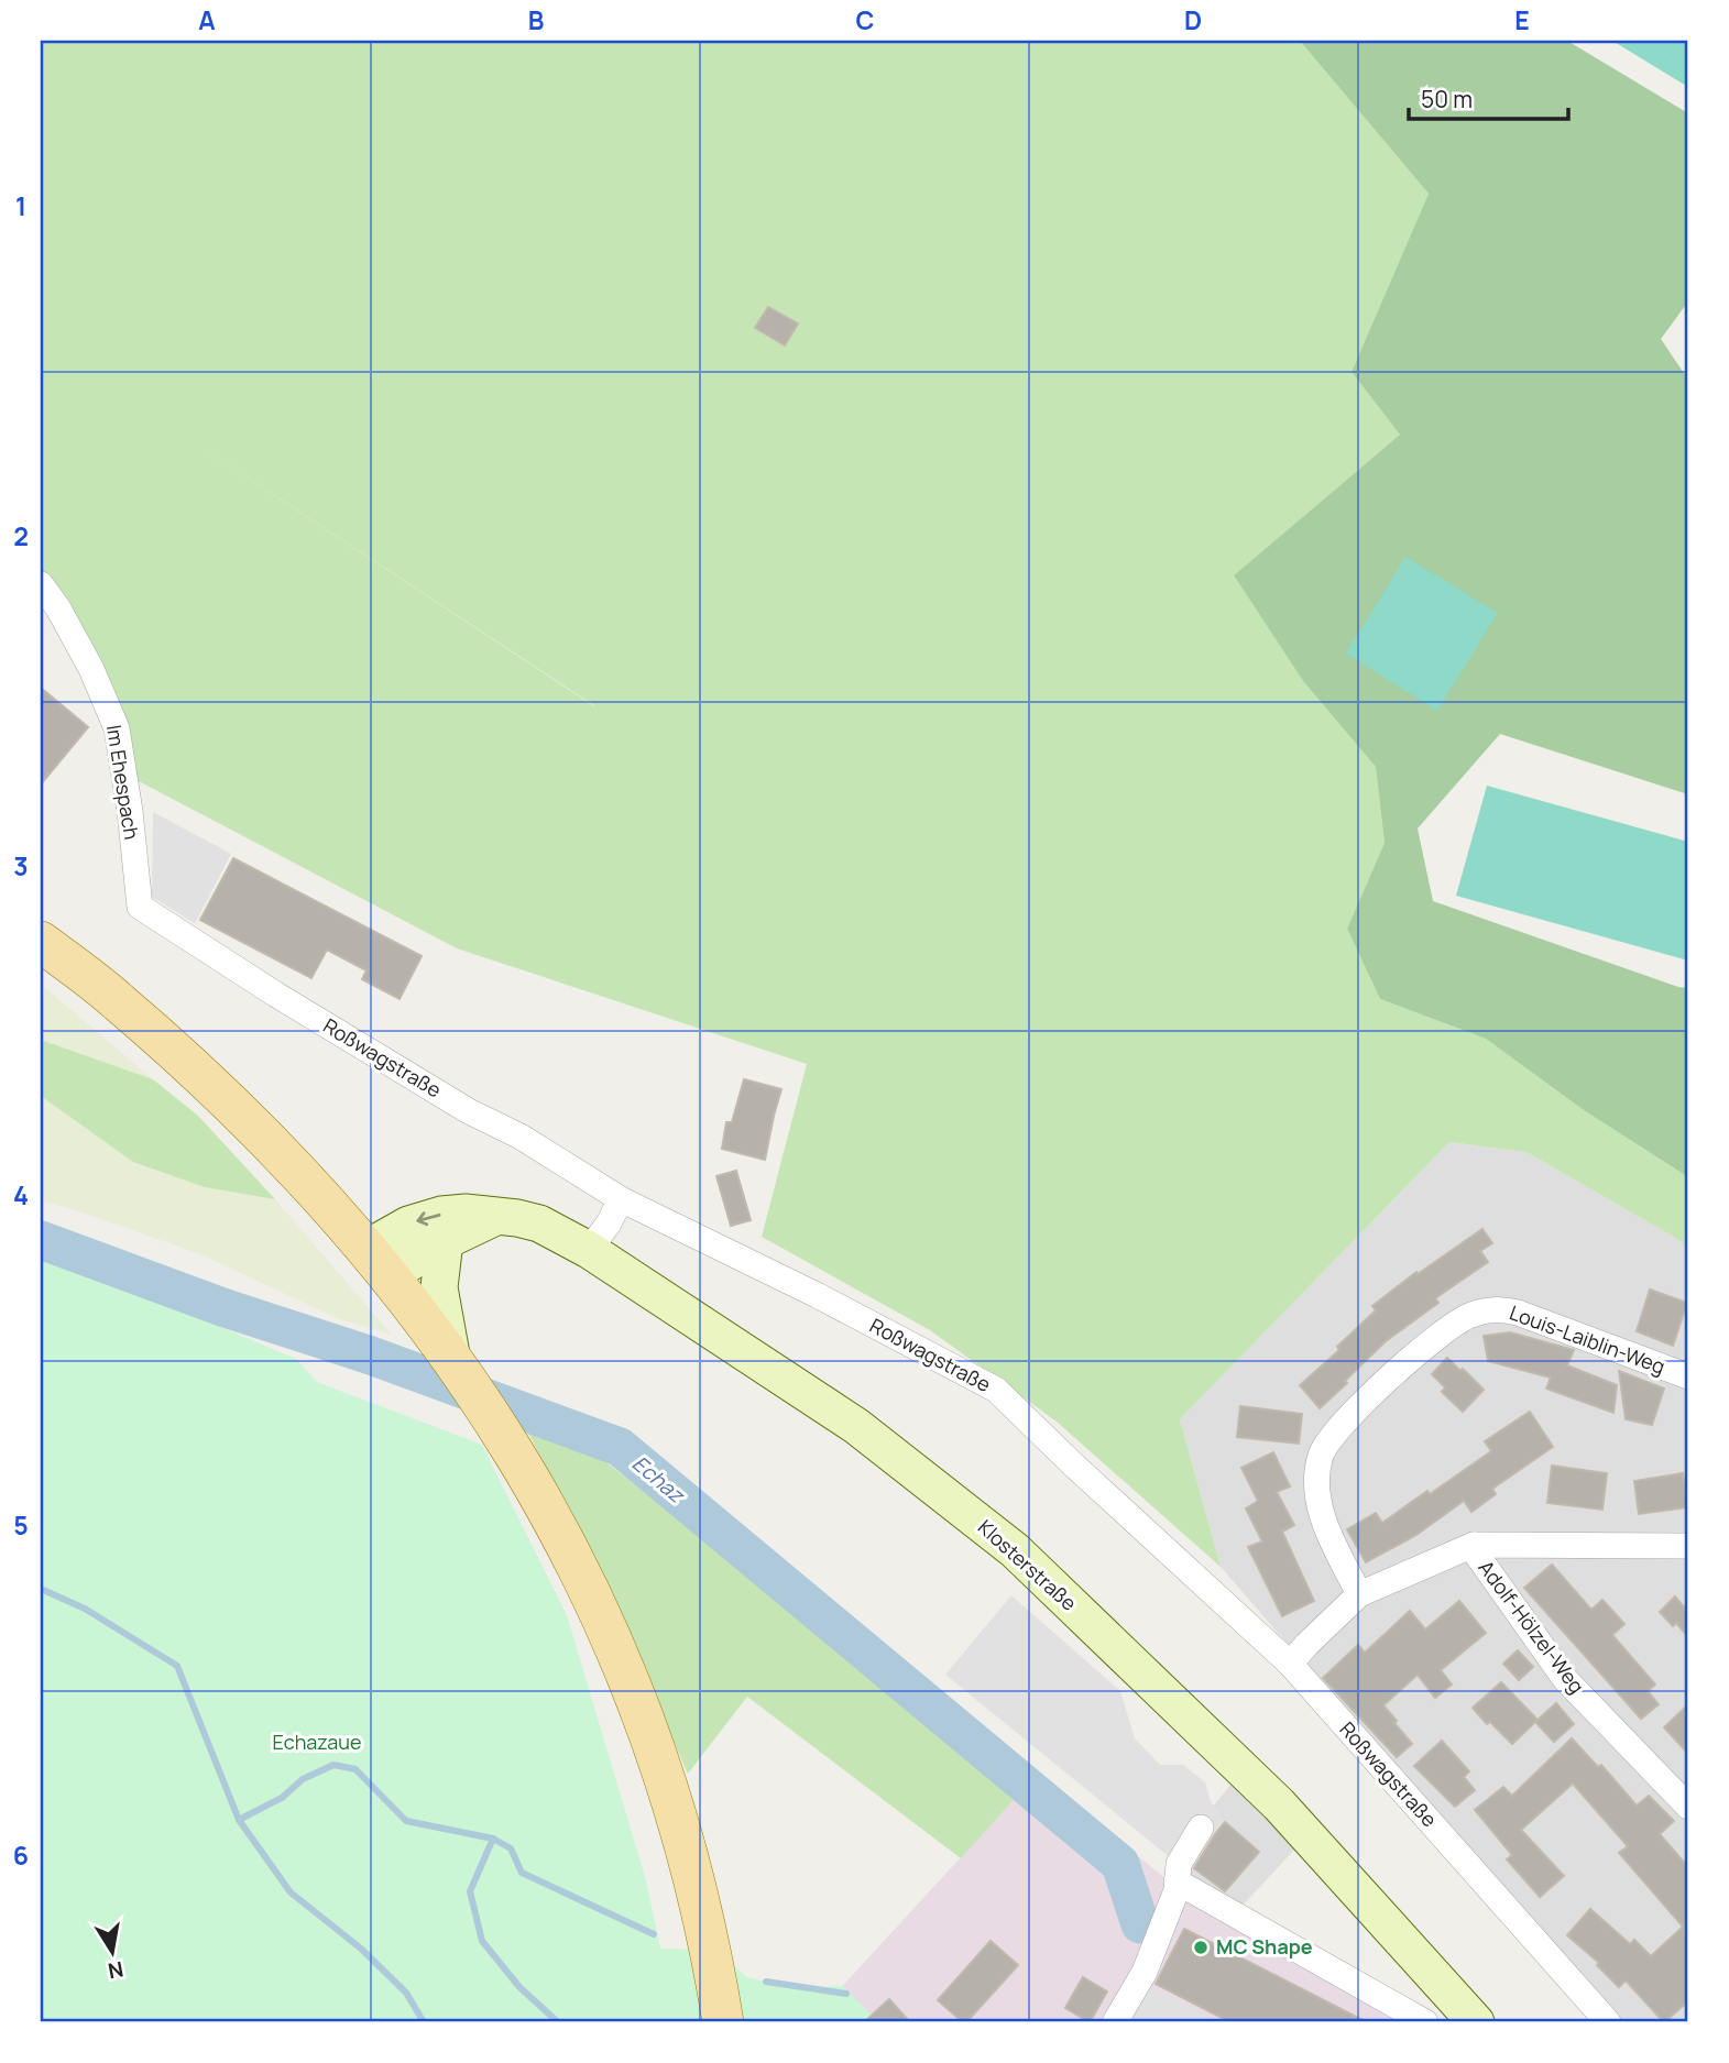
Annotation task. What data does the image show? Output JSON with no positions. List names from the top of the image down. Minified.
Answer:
{"streets":{"main road":["Klosterstraße"],"street":["Im Ehespach","Roßwagstraße","Louis-Laiblin-Weg","Adolf-Hölzel-Weg"]},"crossings":[["Im Ehespach","Roßwagstraße"]],"water":["Echaz"],"parks":["Echazaue"],"places":["MC Shape"],"scale_bar":"50 m","north":"bottom","grid":{"columns":["A","B","C","D","E"],"rows":["1","2","3","4","5","6"]}}
